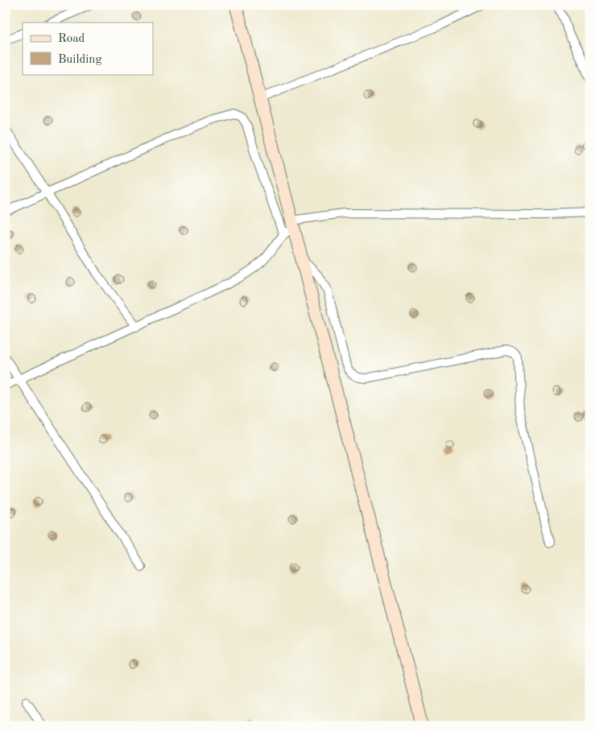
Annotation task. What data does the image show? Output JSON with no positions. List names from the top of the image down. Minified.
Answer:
{"legend":["Road","Building"]}
